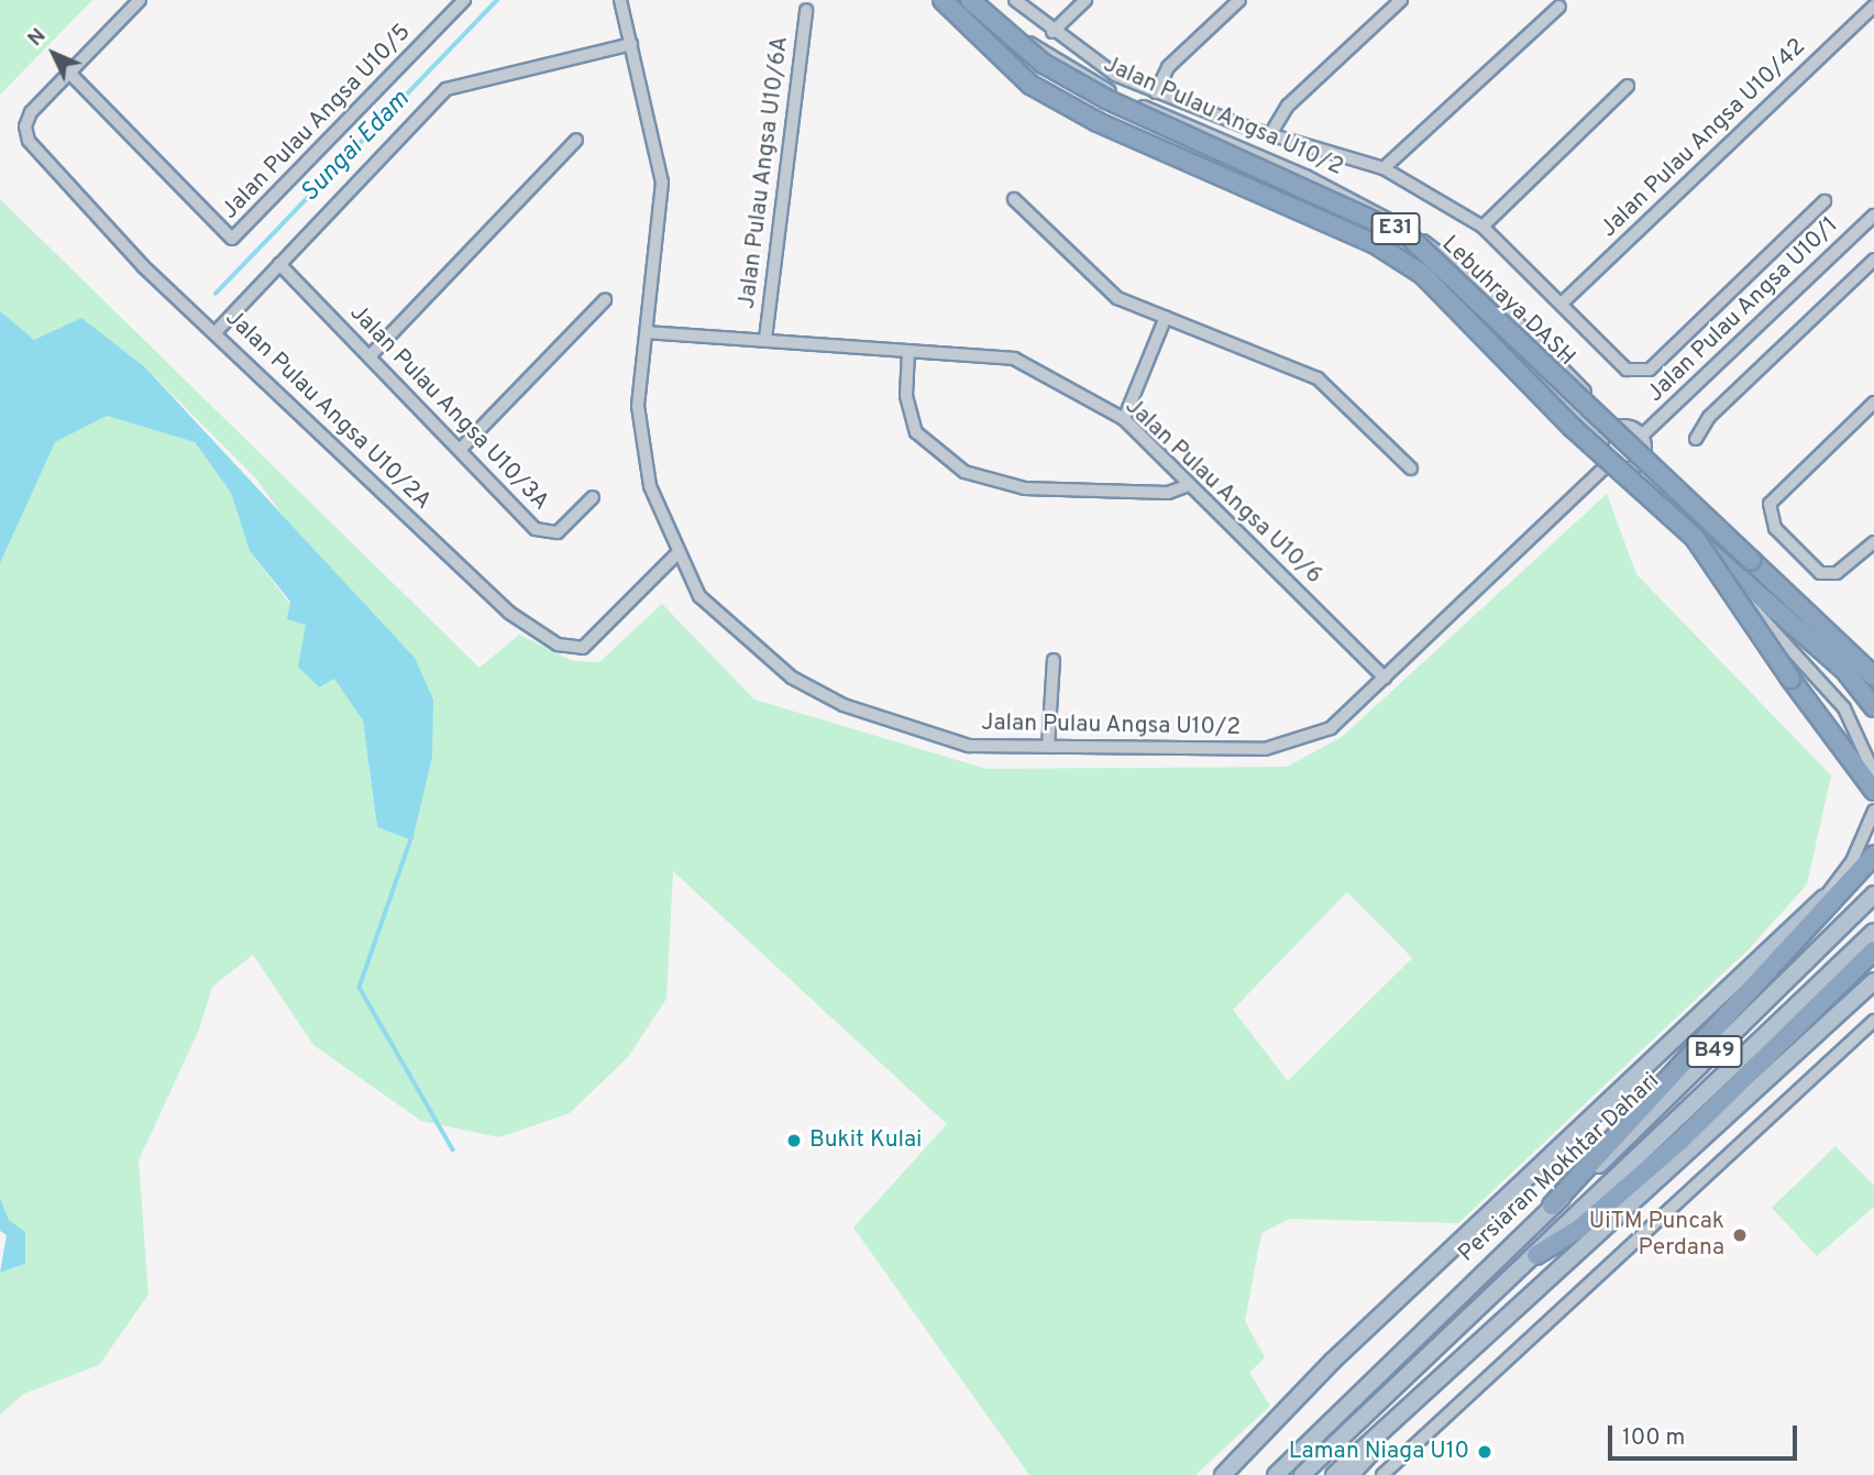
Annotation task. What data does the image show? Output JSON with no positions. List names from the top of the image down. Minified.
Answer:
{"streets":{"highway":["E31","Lebuhraya DASH"],"main road":["B49","Persiaran Mokhtar Dahari"],"street":["Jalan Pulau Angsa U10/2","Jalan Pulau Angsa U10/5","Jalan Pulau Angsa U10/42","Jalan Pulau Angsa U10/6A","Jalan Pulau Angsa U10/1","Jalan Pulau Angsa U10/3A","Jalan Pulau Angsa U10/2A","Jalan Pulau Angsa U10/6"]},"crossings":[["Jalan Pulau Angsa U10/2","Jalan Pulau Angsa U10/1"],["Jalan Pulau Angsa U10/2","Jalan Pulau Angsa U10/2A"],["Jalan Pulau Angsa U10/2","Jalan Pulau Angsa U10/6"],["Jalan Pulau Angsa U10/5","Jalan Pulau Angsa U10/2A"],["Jalan Pulau Angsa U10/6A","Jalan Pulau Angsa U10/6"]],"water":["Sungai Edam"],"places":["Bukit Kulai","UiTM Puncak Perdana","Laman Niaga U10"],"scale_bar":"100 m","north":"top left"}
